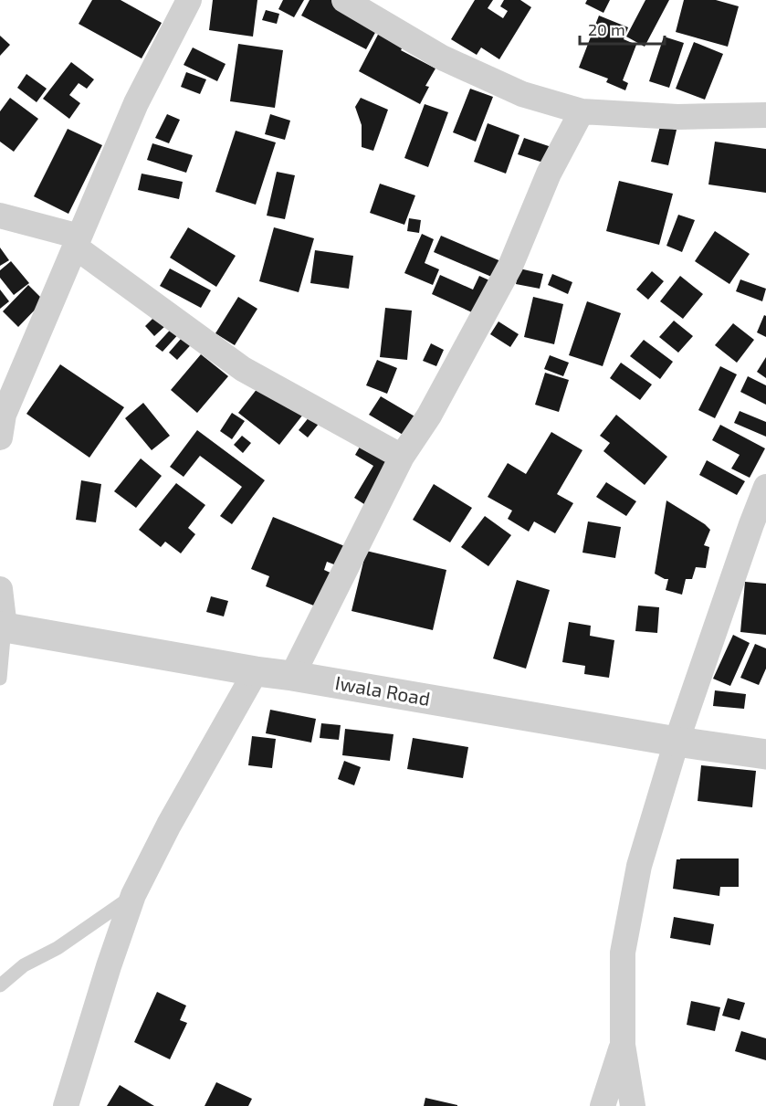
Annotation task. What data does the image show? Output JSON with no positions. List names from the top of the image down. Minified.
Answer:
{"streets":{"street":["Iwala Road"]},"scale_bar":"20 m"}
